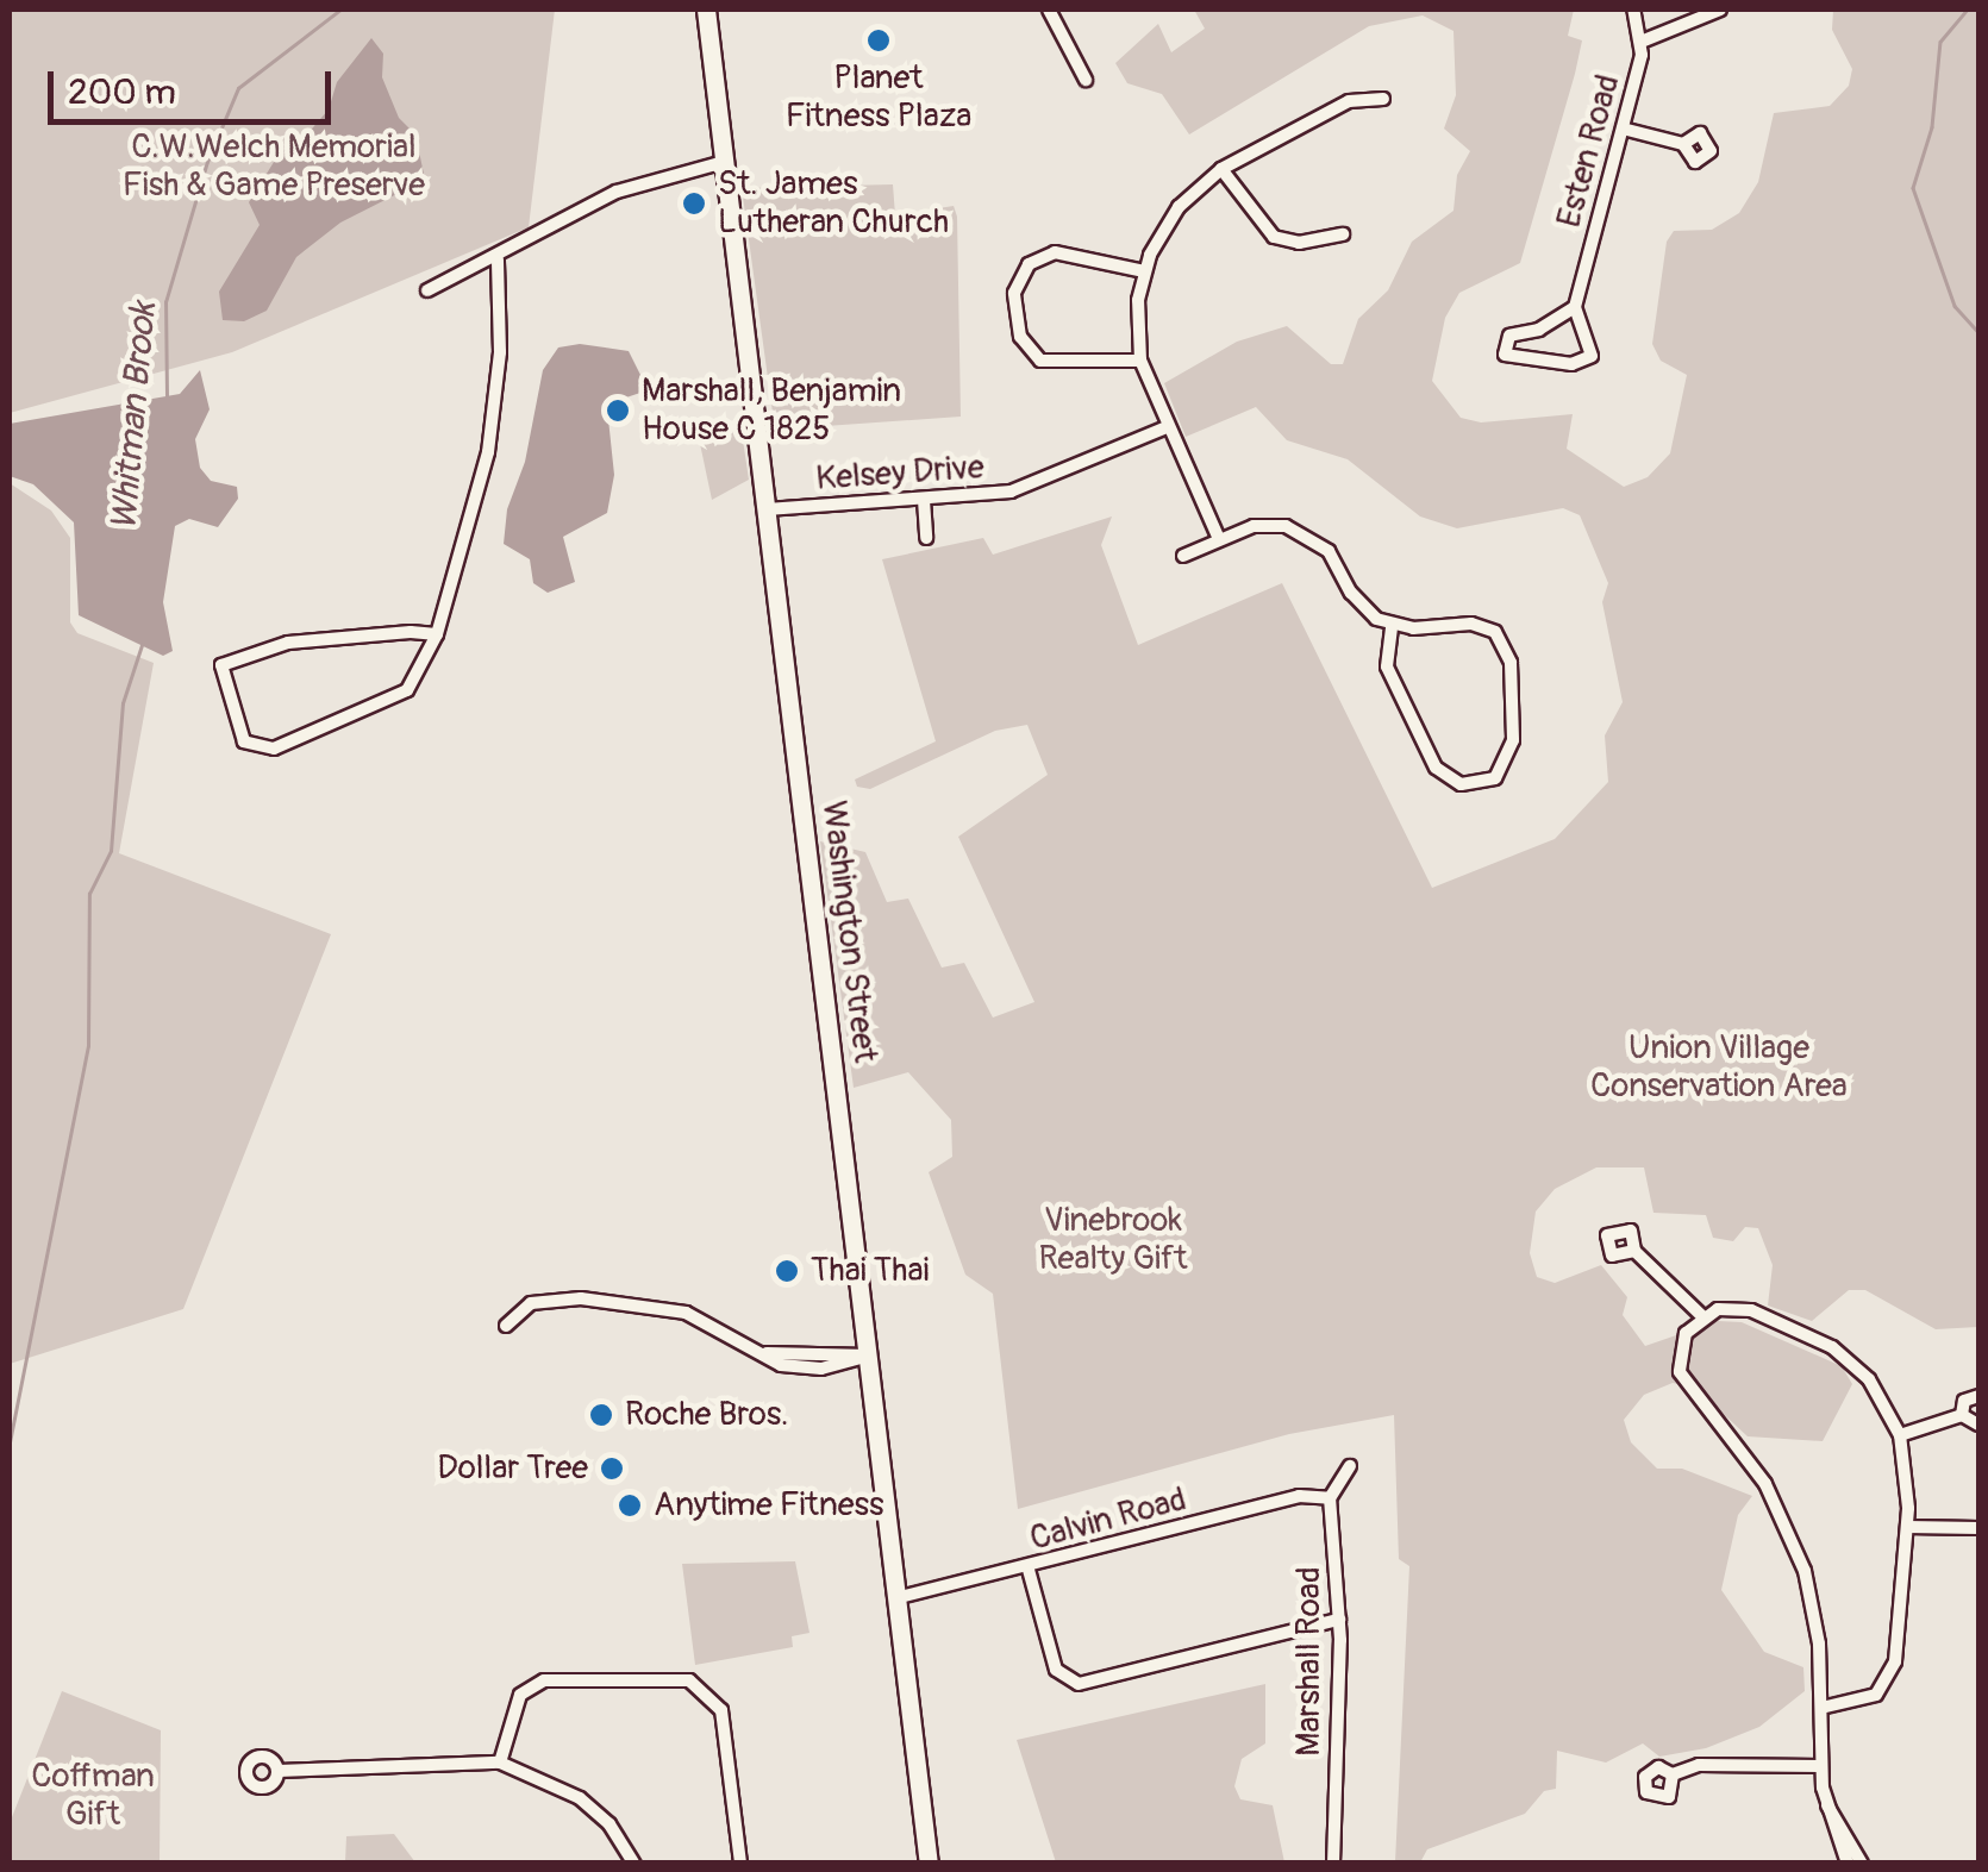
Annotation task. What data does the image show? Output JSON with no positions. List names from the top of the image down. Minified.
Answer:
{"streets":{"main road":["Washington Street"],"street":["Esten Road","Kelsey Drive","Calvin Road","Marshall Road"]},"crossings":[["Kelsey Drive","Washington Street"],["Washington Street","Calvin Road"],["Calvin Road","Marshall Road"]],"water":["Whitman Brook"],"parks":["C.W.Welch Memorial Fish & Game Preserve","Union Village Conservation Area","Vinebrook Realty Gift","Coffman Gift"],"places":["Planet Fitness Plaza","St. James Lutheran Church","Marshall, Benjamin House C 1825","Thai Thai","Roche Bros.","Dollar Tree","Anytime Fitness"],"scale_bar":"200 m"}
